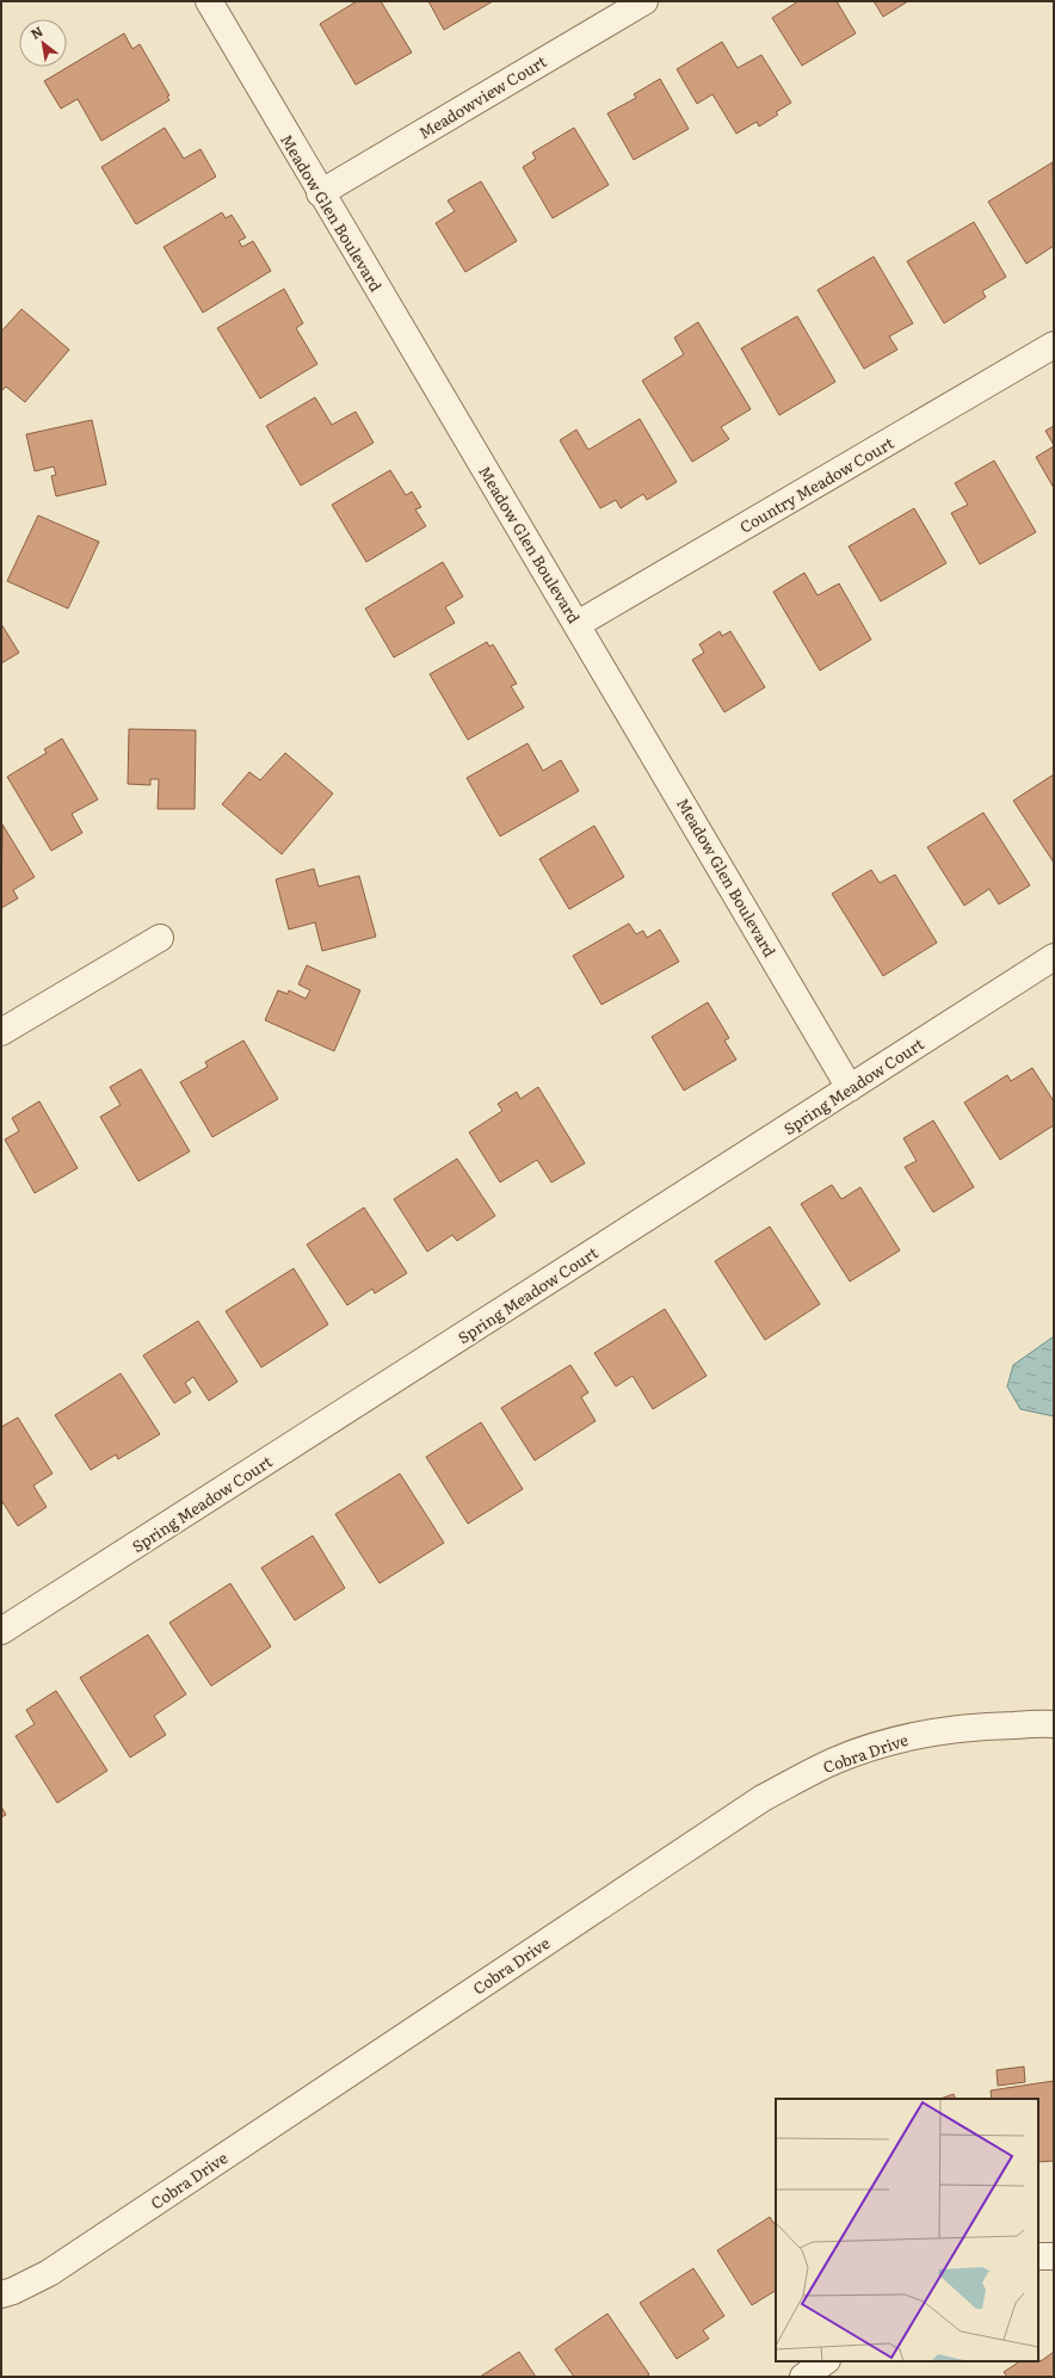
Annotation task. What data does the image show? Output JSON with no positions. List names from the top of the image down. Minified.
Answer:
{"streets":{"street":["Meadowview Court","Meadow Glen Boulevard","Country Meadow Court","Spring Meadow Court","Cobra Drive"]},"crossings":[["Meadowview Court","Meadow Glen Boulevard"],["Meadow Glen Boulevard","Country Meadow Court"],["Meadow Glen Boulevard","Spring Meadow Court"]],"north":"top left"}
